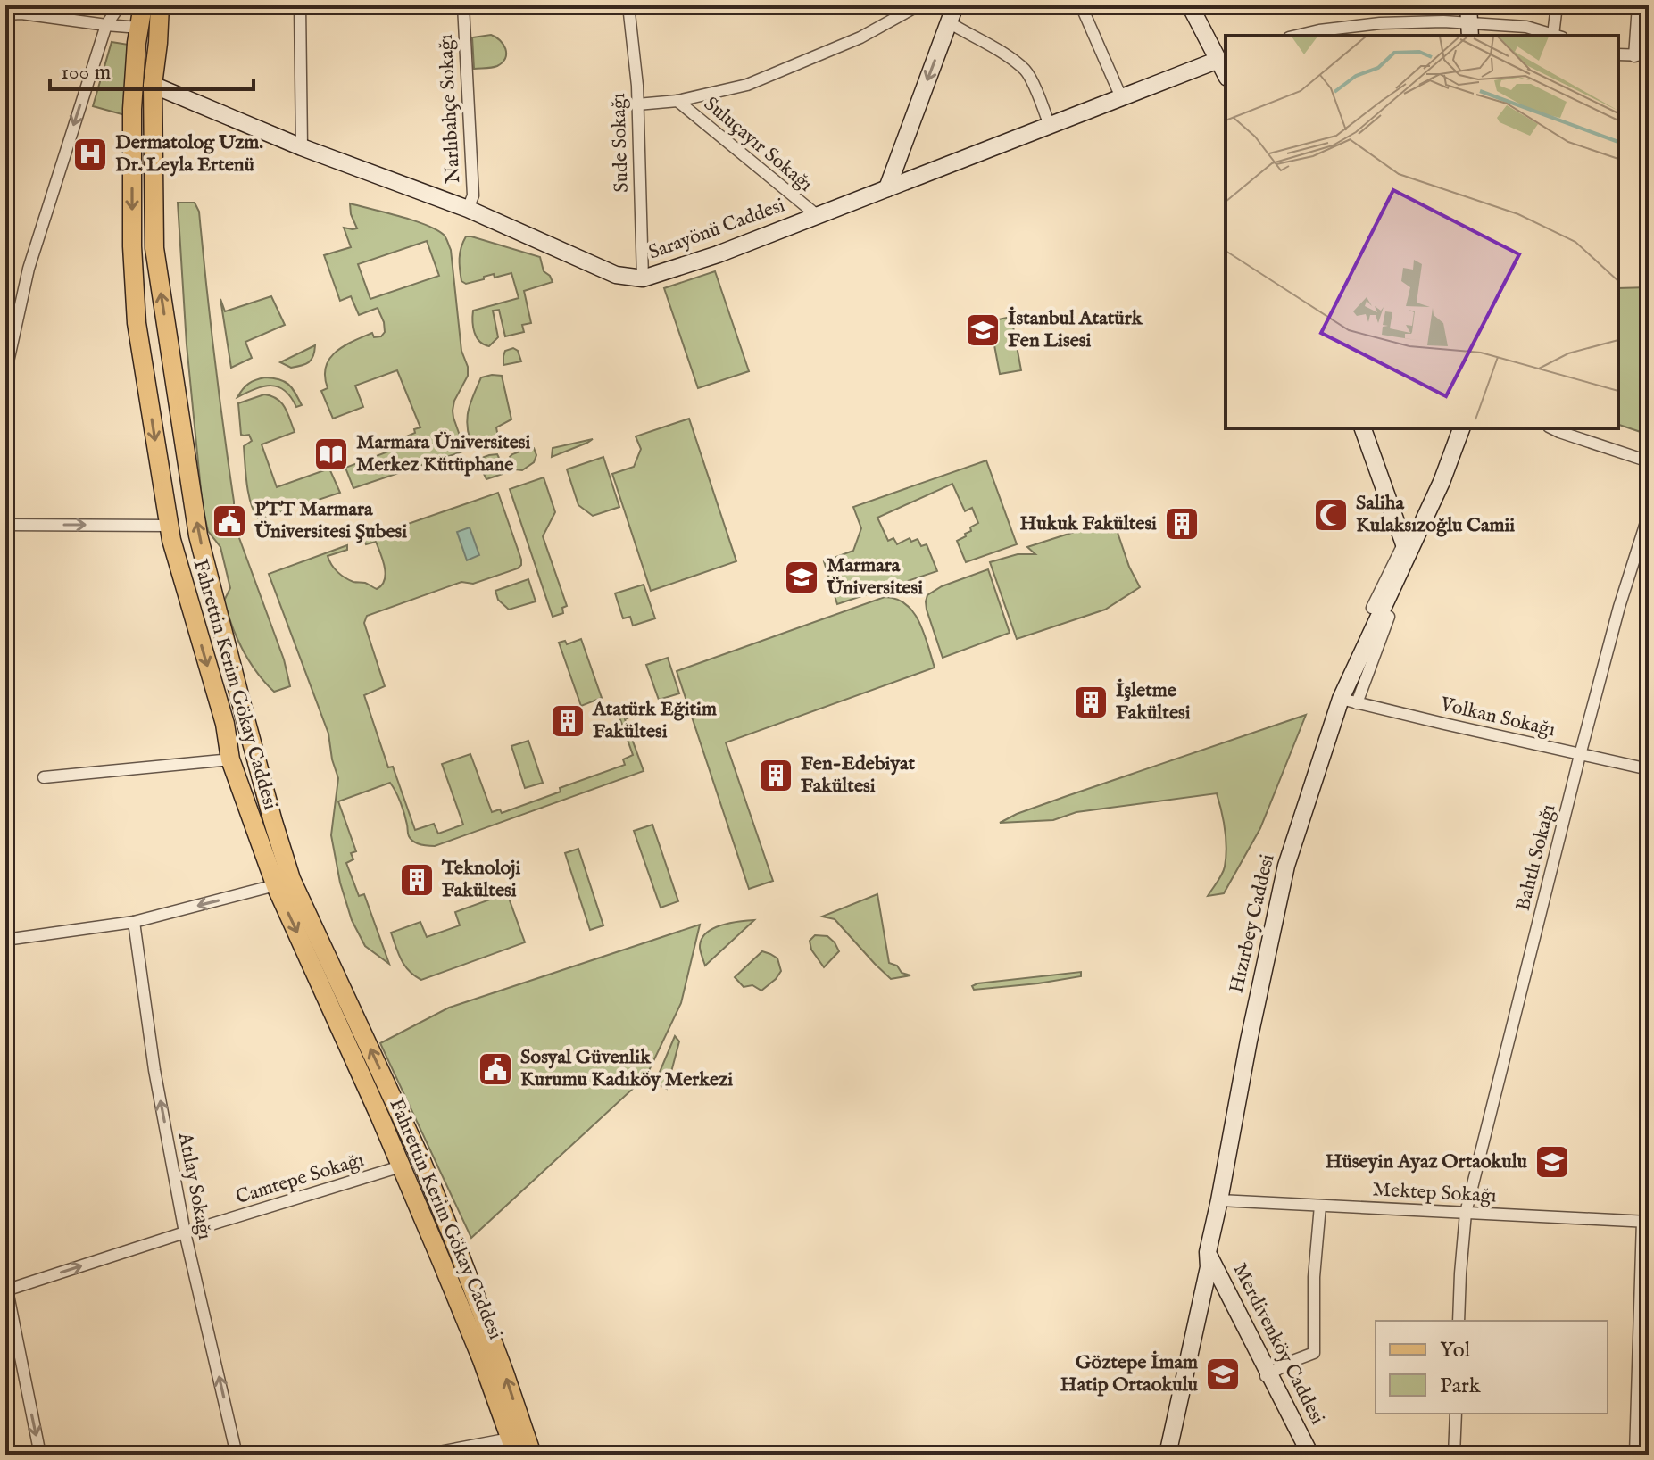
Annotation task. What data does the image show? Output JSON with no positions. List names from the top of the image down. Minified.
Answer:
{"streets":{"main road":["Fahrettin Kerim Gökay Caddesi"],"street":["Narlıbahçe Sokağı","Sude Sokağı","Suluçayır Sokağı","Sarayönü Caddesi","Volkan Sokağı","Bahtlı Sokağı","Hızırbey Caddesi","Camtepe Sokağı","Atılay Sokağı","Mektep Sokağı","Merdivenköy Caddesi"]},"crossings":[["Narlıbahçe Sokağı","Sarayönü Caddesi"],["Sude Sokağı","Sarayönü Caddesi"],["Suluçayır Sokağı","Sarayönü Caddesi"],["Sarayönü Caddesi","Fahrettin Kerim Gökay Caddesi"],["Fahrettin Kerim Gökay Caddesi","Camtepe Sokağı"],["Volkan Sokağı","Bahtlı Sokağı"],["Volkan Sokağı","Hızırbey Caddesi"],["Bahtlı Sokağı","Mektep Sokağı"],["Hızırbey Caddesi","Mektep Sokağı"],["Camtepe Sokağı","Atılay Sokağı"]],"one_way":["Camtepe Sokağı","Atılay Sokağı"],"places":{"hospital":["Dermatolog Uzm. Dr. Leyla Ertenü"],"school or university":["İstanbul Atatürk Fen Lisesi","Marmara Üniversitesi","Hüseyin Ayaz Ortaokulu","Göztepe İmam Hatip Ortaokulu"],"library":["Marmara Üniversitesi Merkez Kütüphane"],"mosque":["Saliha Kulaksızoğlu Camii"],"public building":["PTT Marmara Üniversitesi Şubesi","Sosyal Güvenlik Kurumu Kadıköy Merkezi"],"building":["Hukuk Fakültesi","İşletme Fakültesi","Atatürk Eğitim Fakültesi","Fen-Edebiyat Fakültesi","Teknoloji Fakültesi"]},"legend":["Yol","Park"],"scale_bar":"100 m"}
